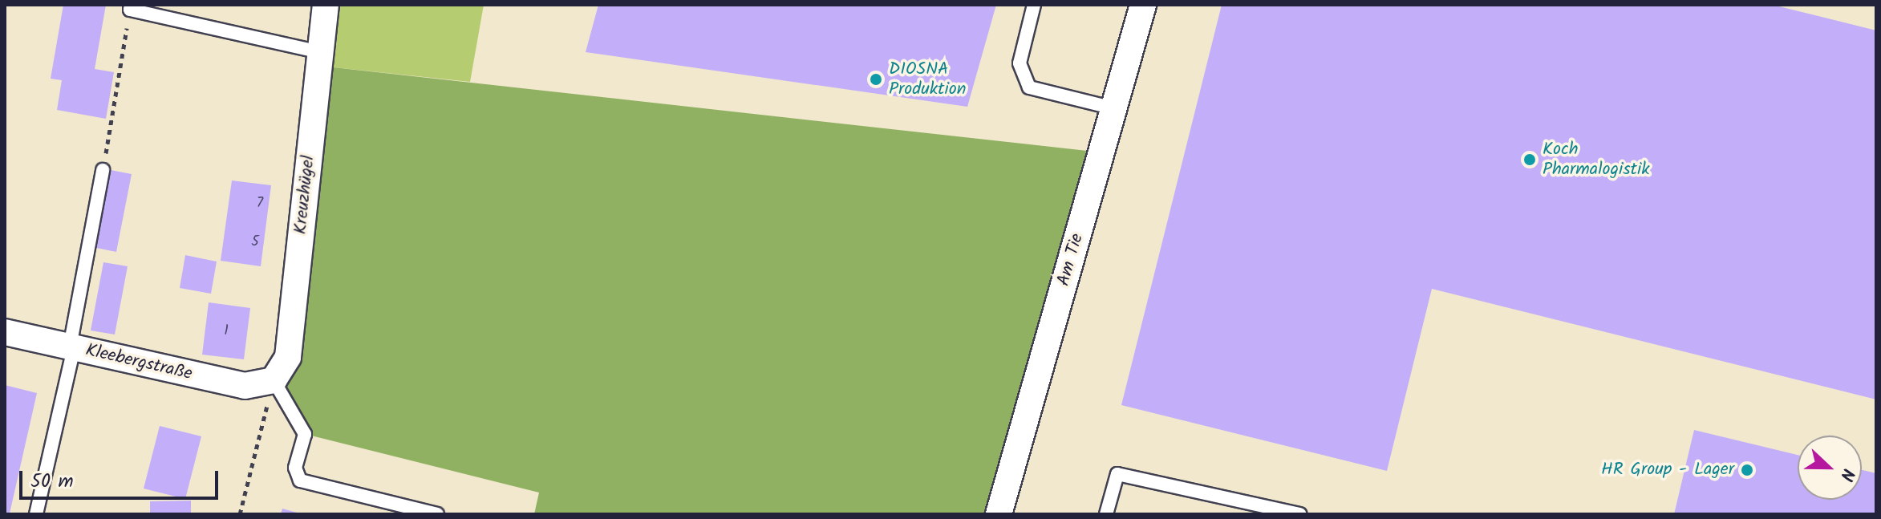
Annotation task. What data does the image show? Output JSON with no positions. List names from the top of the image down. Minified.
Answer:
{"streets":{"street":["Kreuzhügel","Am Tie","Kleebergstraße"]},"crossings":[["Kreuzhügel","Kleebergstraße"]],"places":["DIOSNA Produktion","Koch Pharmalogistik","HR Group - Lager"],"house_numbers":["7","5","1"],"scale_bar":"50 m","north":"right"}
